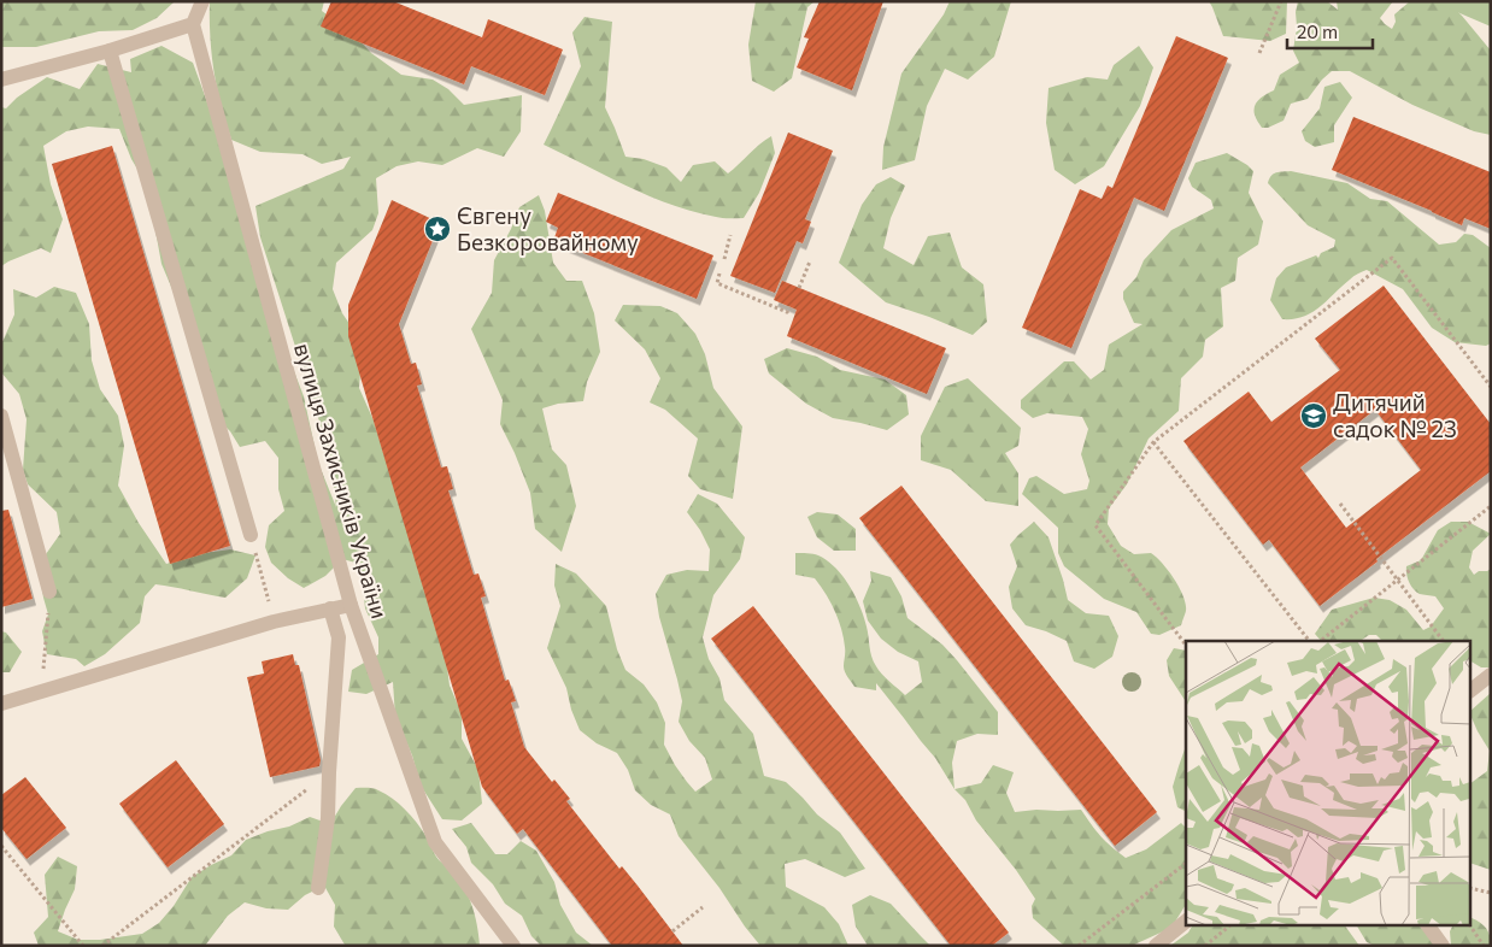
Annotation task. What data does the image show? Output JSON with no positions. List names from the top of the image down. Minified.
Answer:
{"streets":{"street":["вулиця Захисників України"]},"places":{"place":["Євгену Безкоровайному"],"school or university":["Дитячий садок № 23"]},"scale_bar":"20 m"}
